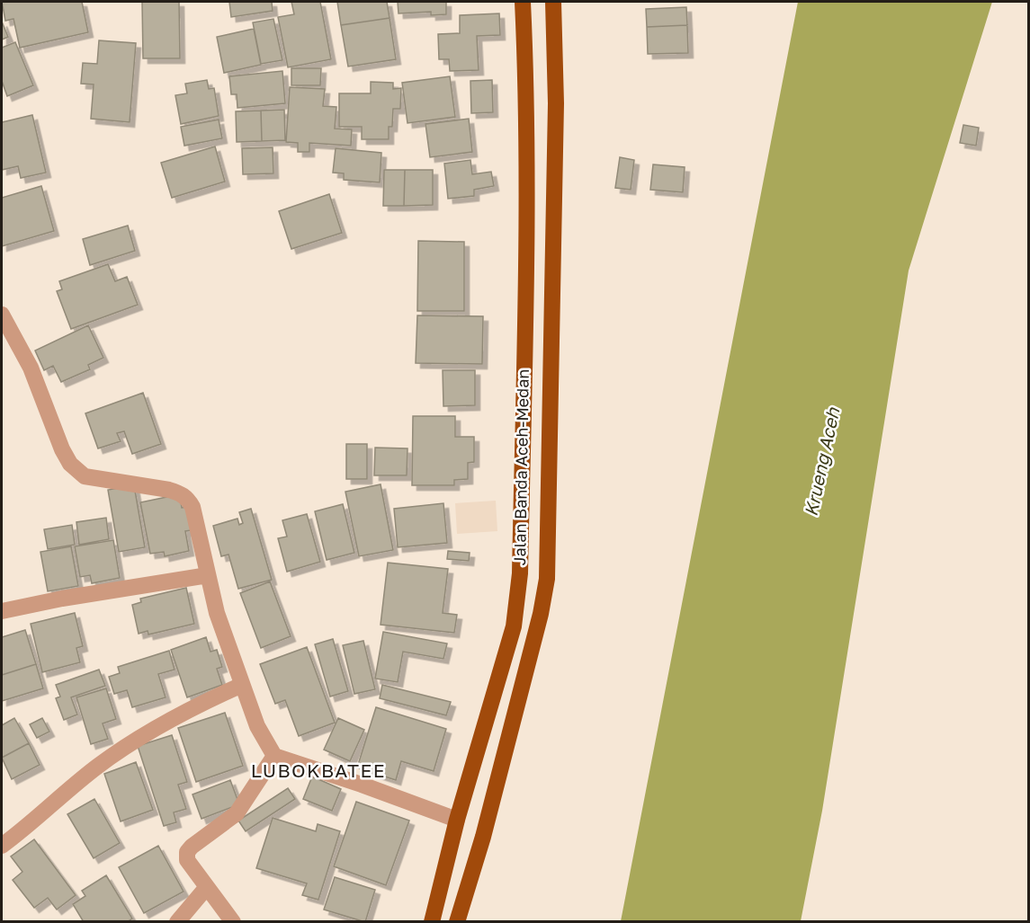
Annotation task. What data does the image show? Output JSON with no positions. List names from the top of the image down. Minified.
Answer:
{"streets":{"highway":["Jalan Banda Aceh-Medan"]},"districts":["LUBOKBATEE"],"water":["Krueng Aceh"]}
